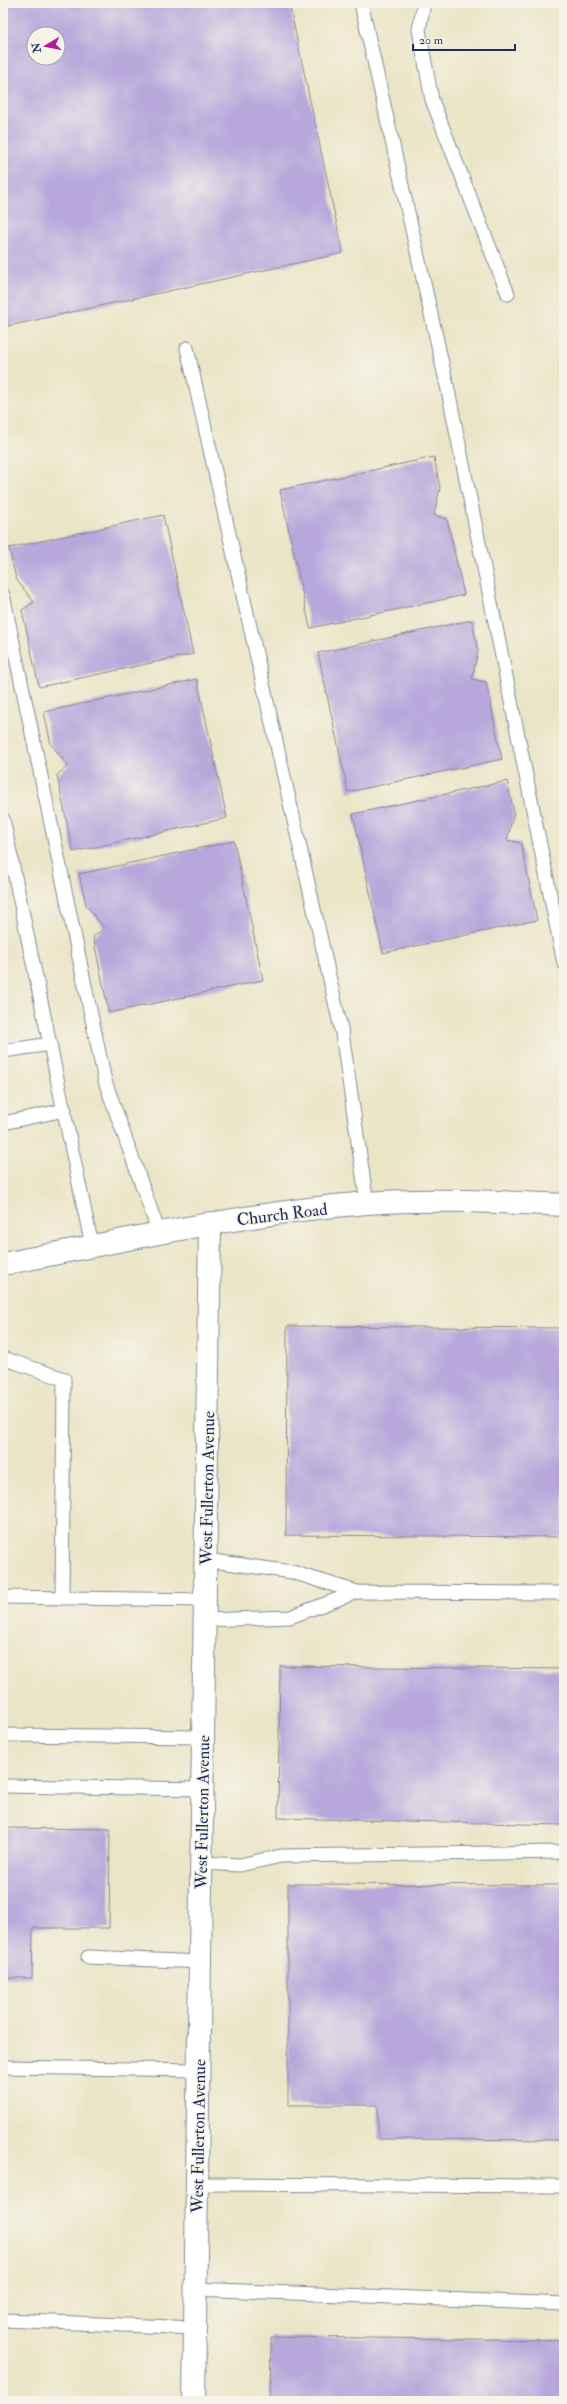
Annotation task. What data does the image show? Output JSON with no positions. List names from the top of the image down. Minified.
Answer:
{"streets":{"street":["Church Road","West Fullerton Avenue"]},"crossings":[["Church Road","West Fullerton Avenue"]],"scale_bar":"20 m","north":"left"}
